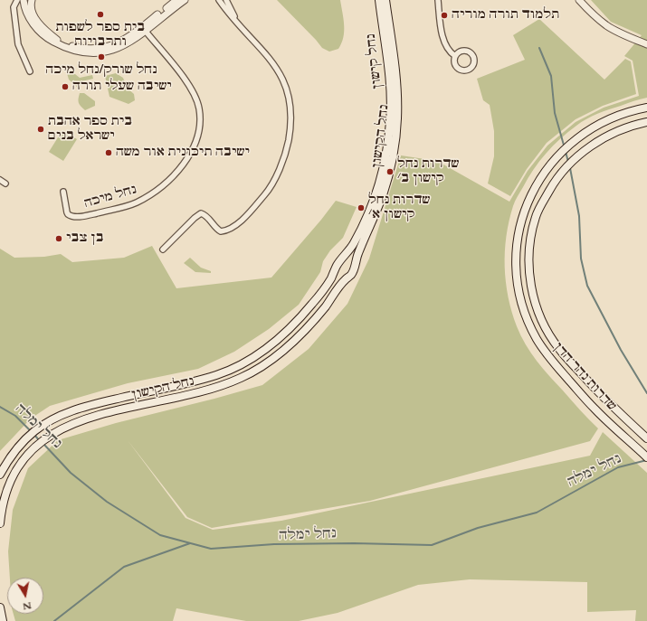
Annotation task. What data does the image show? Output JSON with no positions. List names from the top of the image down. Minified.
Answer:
{"streets":{"main road":["נחל קישון","נחל הקישון","שדרות נהר הדן"],"street":["נחל מיכה"]},"crossings":[["נחל קישון","נחל הקישון"]],"water":["נחל ימלה"],"places":["בית ספר לשפות ותרבויות","תלמוד תורה מוריה","נחל שורק/נחל מיכה","ישיבה שעלי תורה","בית ספר אהבת ישראל בנים","ישיבה תיכונית אור משה","שדרות נחל קישון ב׳","שדרות נחל קישון א׳","בן צבי"],"north":"bottom"}
